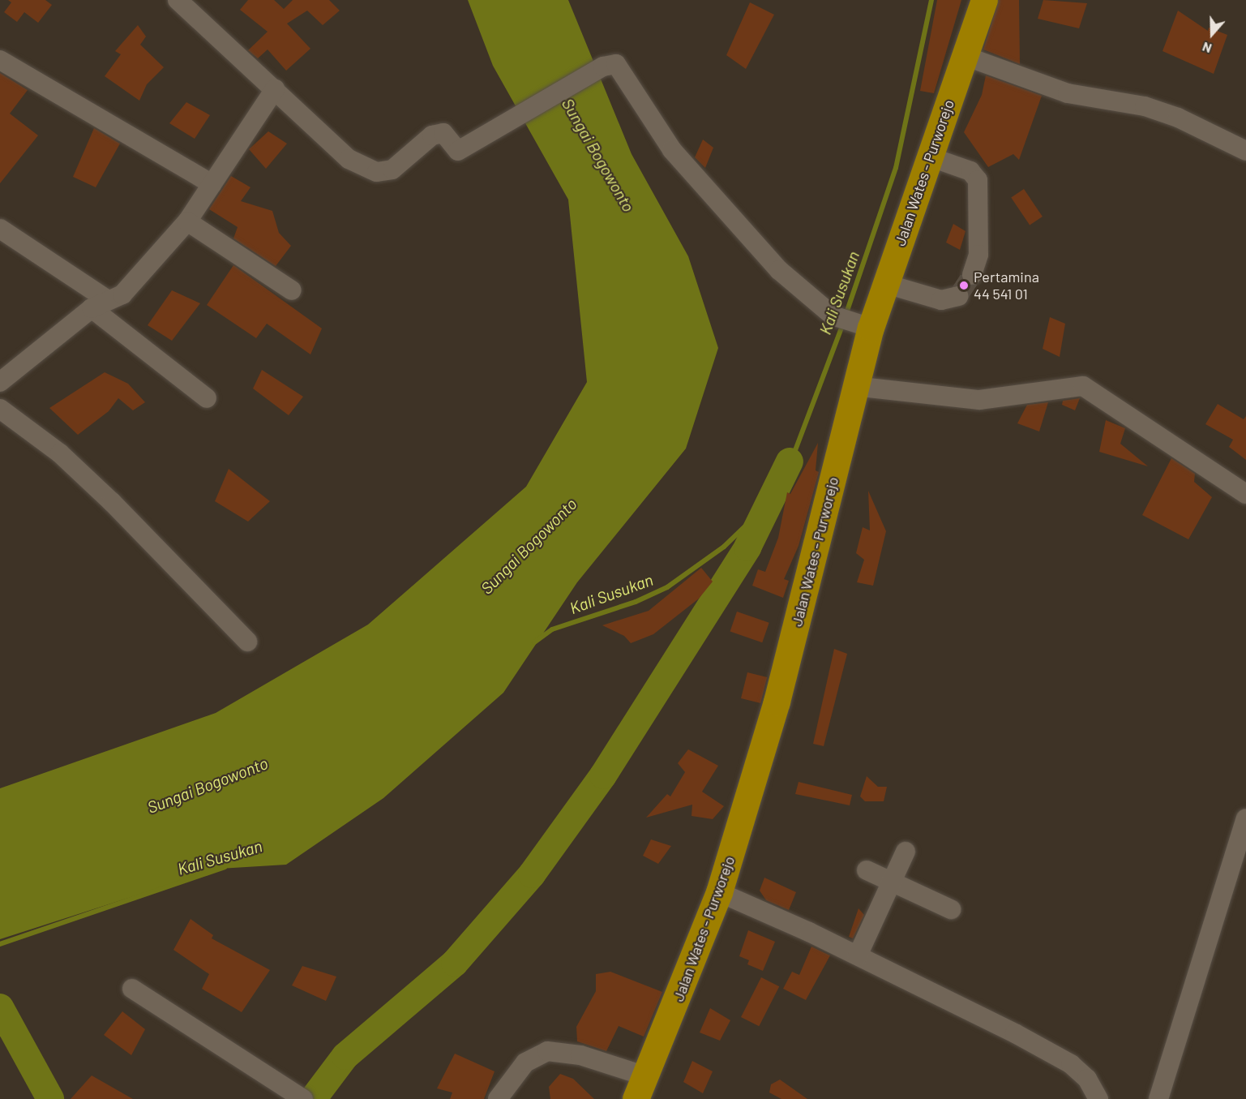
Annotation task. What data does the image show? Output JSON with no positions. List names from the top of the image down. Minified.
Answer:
{"streets":{"highway":["Jalan Wates - Purworejo"]},"water":["Sungai Bogowonto","Kali Susukan"],"places":["Pertamina 44 541 01"],"north":"bottom"}
